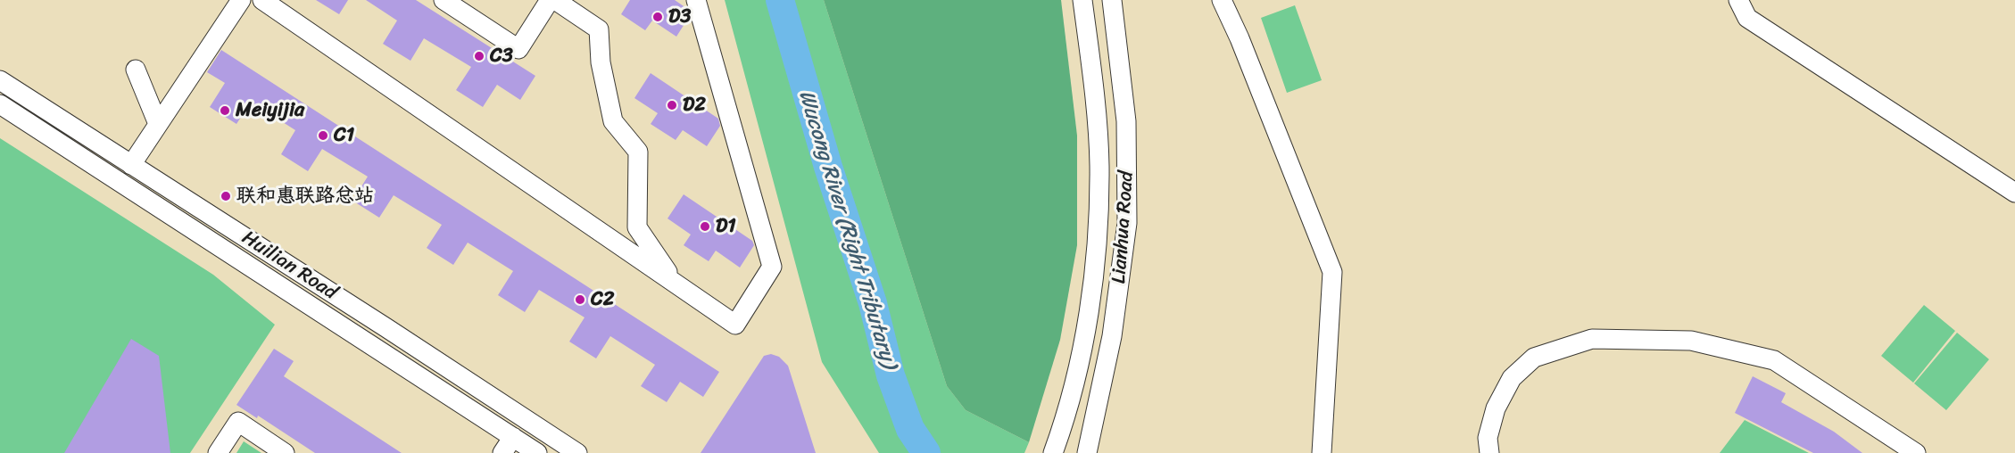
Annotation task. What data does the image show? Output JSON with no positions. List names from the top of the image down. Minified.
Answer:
{"streets":{"street":["Lianhua Road","Huilian Road"]},"water":["Wucong River (Right Tributary)"],"places":["D3","C3","D2","Meiyijia","C1","联和惠联路总站","D1","C2"]}
